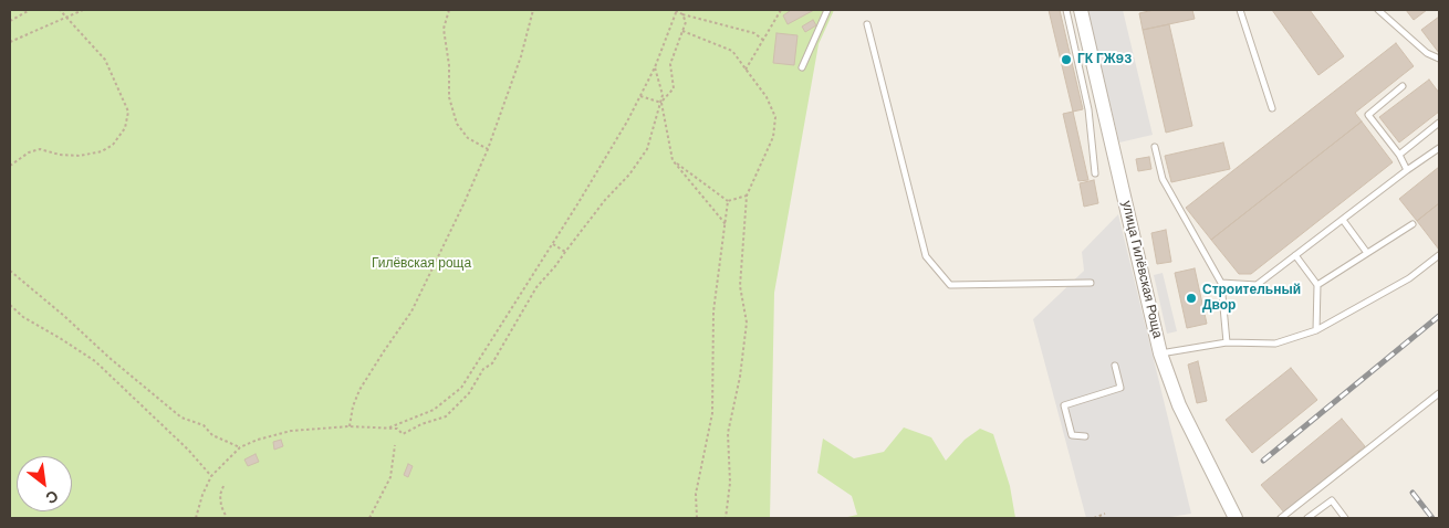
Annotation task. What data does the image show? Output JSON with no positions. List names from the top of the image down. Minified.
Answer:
{"streets":{"street":["улица Гилёвская Роща"]},"parks":["Гилёвская роща"],"places":["ГК ГЖ93","Строительный Двор"],"north":"bottom right"}
